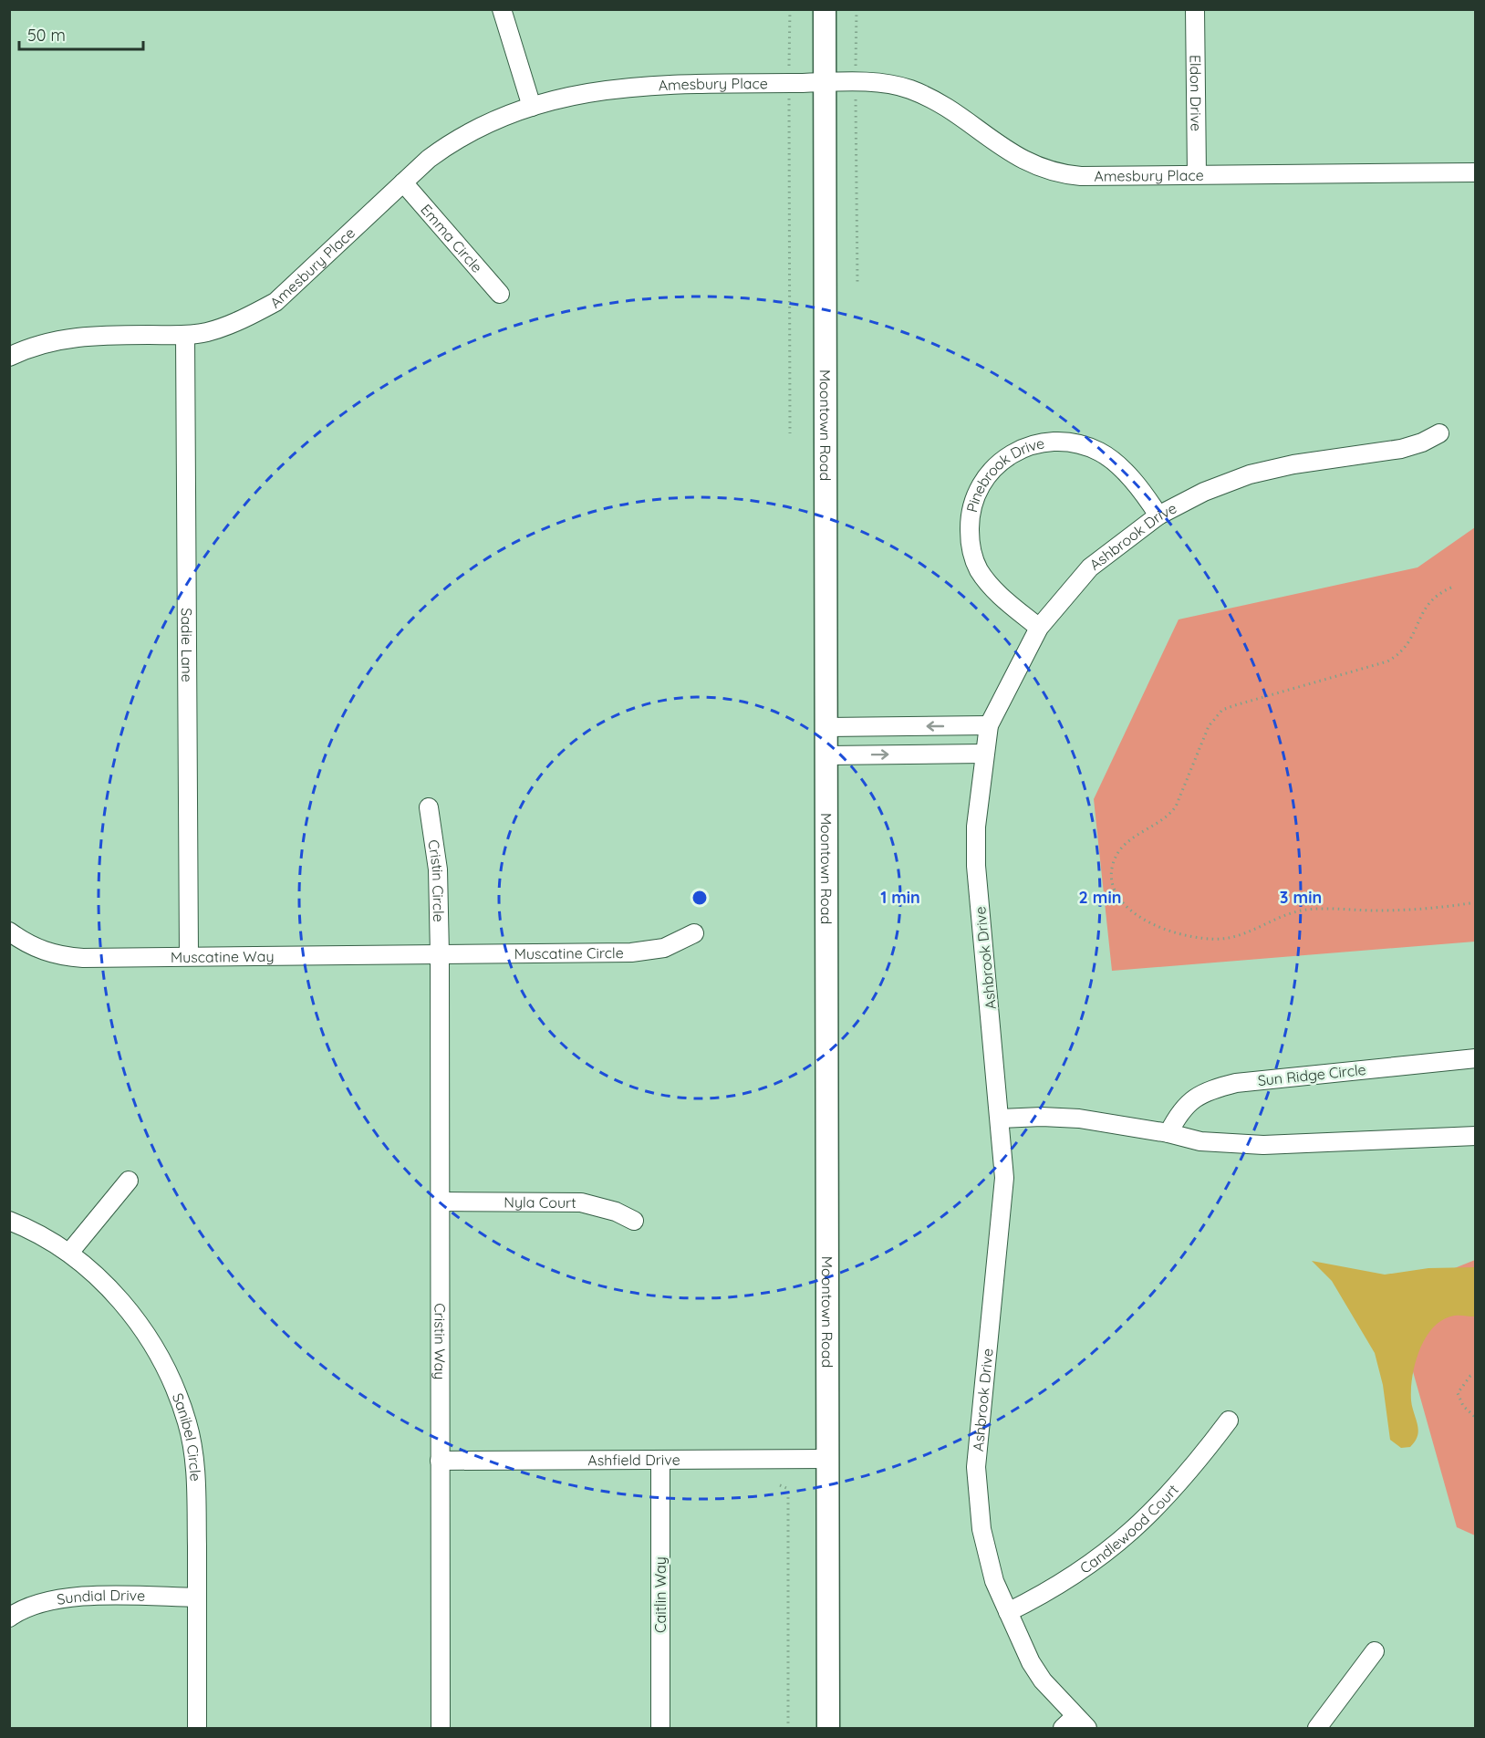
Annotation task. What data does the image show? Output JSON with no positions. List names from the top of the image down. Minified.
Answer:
{"streets":{"street":["Amesbury Place","Eldon Drive","Emma Circle","Moontown Road","Pinebrook Drive","Ashbrook Drive","Sadie Lane","Cristin Circle","Muscatine Circle","Muscatine Way","Sun Ridge Circle","Nyla Court","Cristin Way","Sanibel Circle","Ashfield Drive","Candlewood Court","Caitlin Way","Sundial Drive"]},"crossings":[["Amesbury Place","Eldon Drive"],["Amesbury Place","Emma Circle"],["Amesbury Place","Moontown Road"],["Amesbury Place","Sadie Lane"],["Moontown Road","Ashfield Drive"],["Pinebrook Drive","Ashbrook Drive"],["Ashbrook Drive","Candlewood Court"],["Sadie Lane","Muscatine Way"],["Cristin Circle","Muscatine Circle"],["Cristin Circle","Muscatine Way"],["Cristin Circle","Cristin Way"],["Muscatine Circle","Muscatine Way"],["Muscatine Circle","Cristin Way"],["Muscatine Way","Cristin Way"],["Nyla Court","Cristin Way"],["Cristin Way","Ashfield Drive"],["Sanibel Circle","Sundial Drive"],["Ashfield Drive","Caitlin Way"]],"scale_bar":"50 m","rings":["1 min","2 min","3 min"]}
